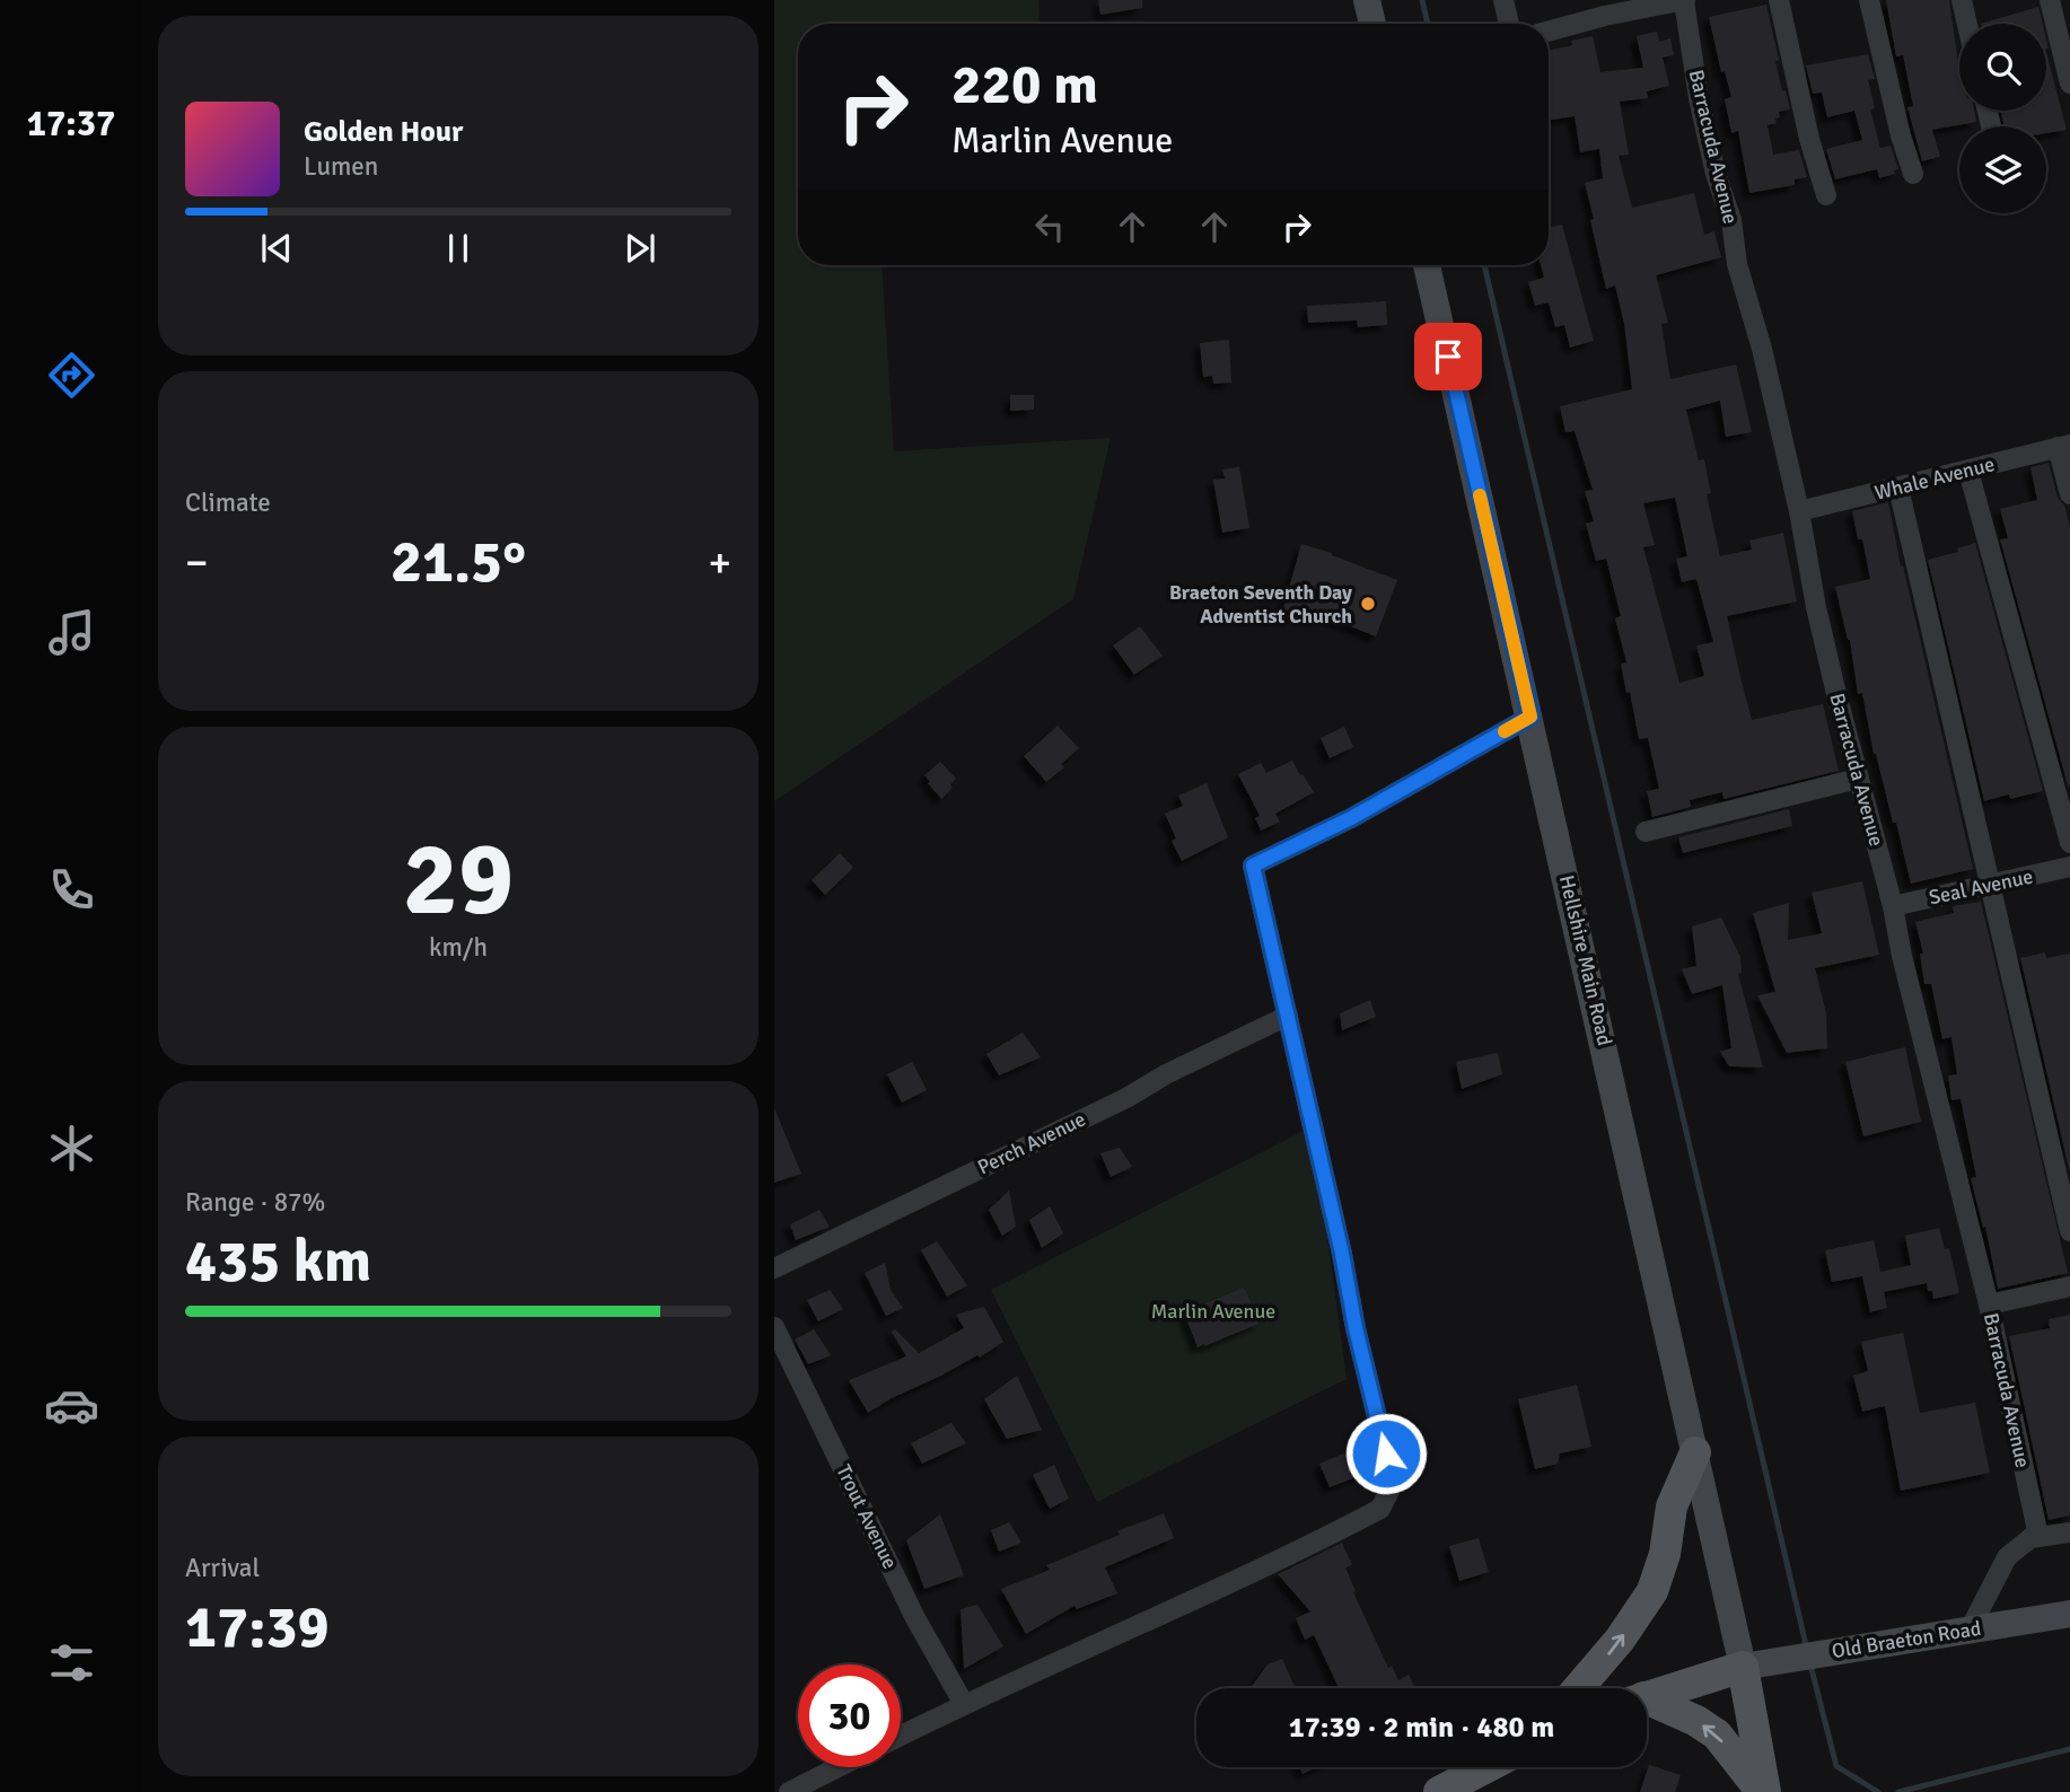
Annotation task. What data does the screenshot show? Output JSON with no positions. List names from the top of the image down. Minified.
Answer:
{"streets":{"main road":["Hellshire Main Road","Old Braeton Road"],"street":["Barracuda Avenue","Whale Avenue","Seal Avenue","Perch Avenue","Trout Avenue"]},"crossings":[["Barracuda Avenue","Whale Avenue"],["Barracuda Avenue","Seal Avenue"],["Hellshire Main Road","Old Braeton Road"]],"parks":["Marlin Avenue"],"places":["Braeton Seventh Day Adventist Church"],"page":{"tabs":"17:37","turn":["220 m","Marlin Avenue"],"song":["Golden Hour","Lumen"],"tile":["Climate",["29","km/h"],["Range · 87%","435 km"],["Arrival","17:39"]],"heat":["−","21.5°","+"],"limit":"30","trip":"17:39 · 2 min · 480 m"}}
